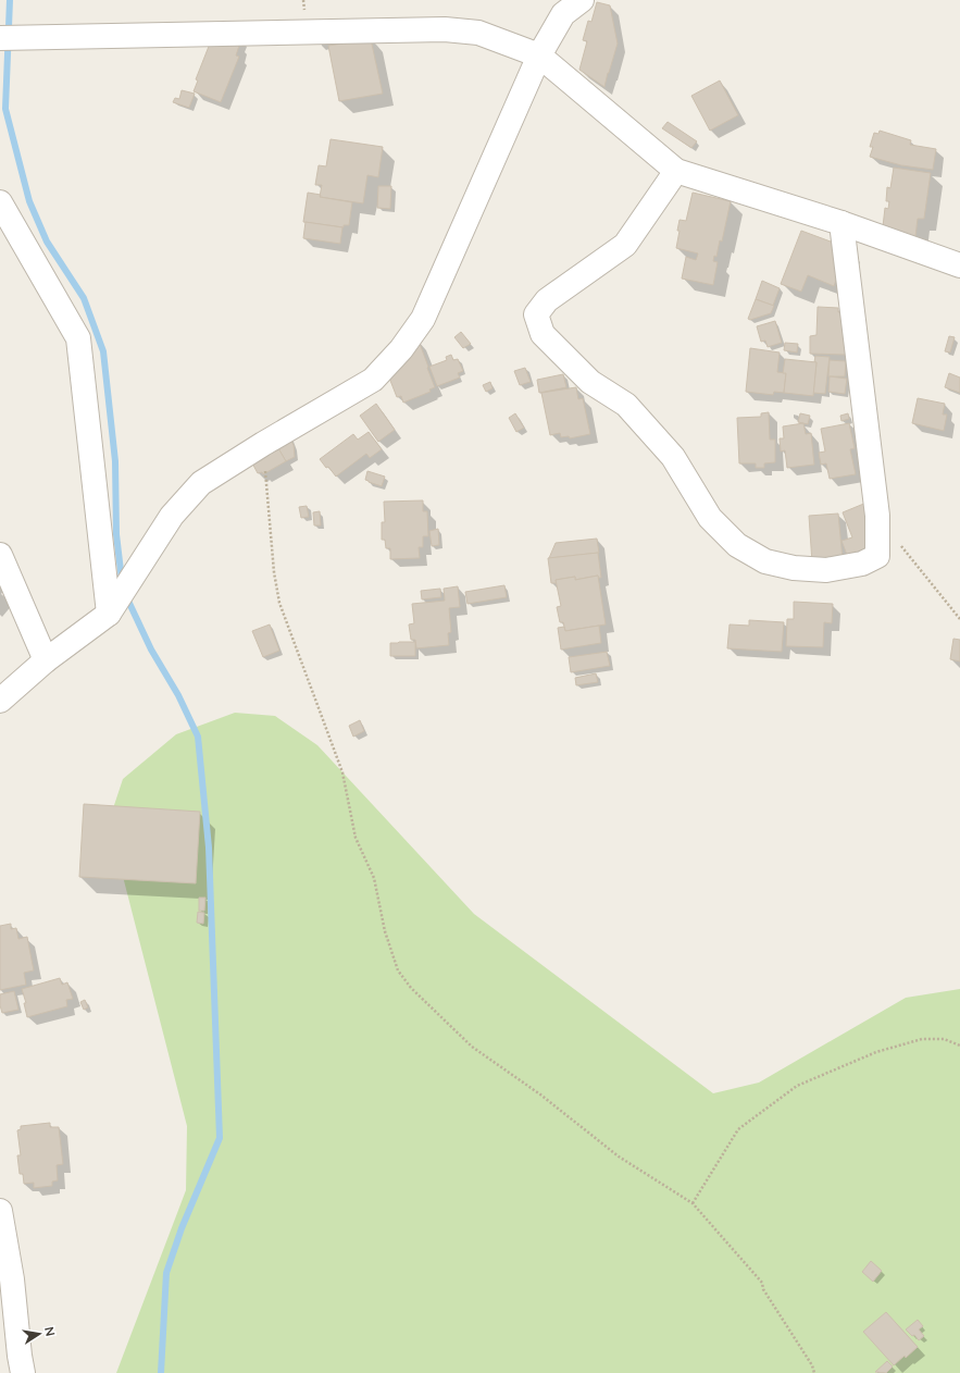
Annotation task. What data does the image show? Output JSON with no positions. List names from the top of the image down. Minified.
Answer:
{"north":"right"}
